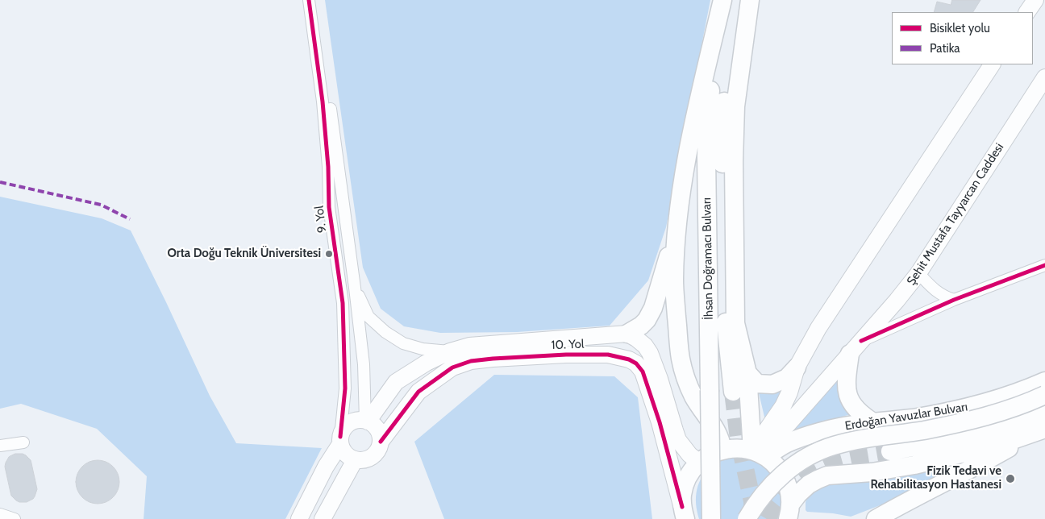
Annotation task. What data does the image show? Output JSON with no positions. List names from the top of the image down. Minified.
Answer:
{"streets":{"main road":["İhsan Doğramacı Bulvarı","Erdoğan Yavuzlar Bulvarı"],"street":["Şehit Mustafa Tayyarcan Caddesi","9. Yol","10. Yol"]},"crossings":[["Şehit Mustafa Tayyarcan Caddesi","Erdoğan Yavuzlar Bulvarı"],["9. Yol","10. Yol"]],"places":["Orta Doğu Teknik Üniversitesi","Fizik Tedavi ve Rehabilitasyon Hastanesi"],"legend":["Bisiklet yolu","Patika"]}
